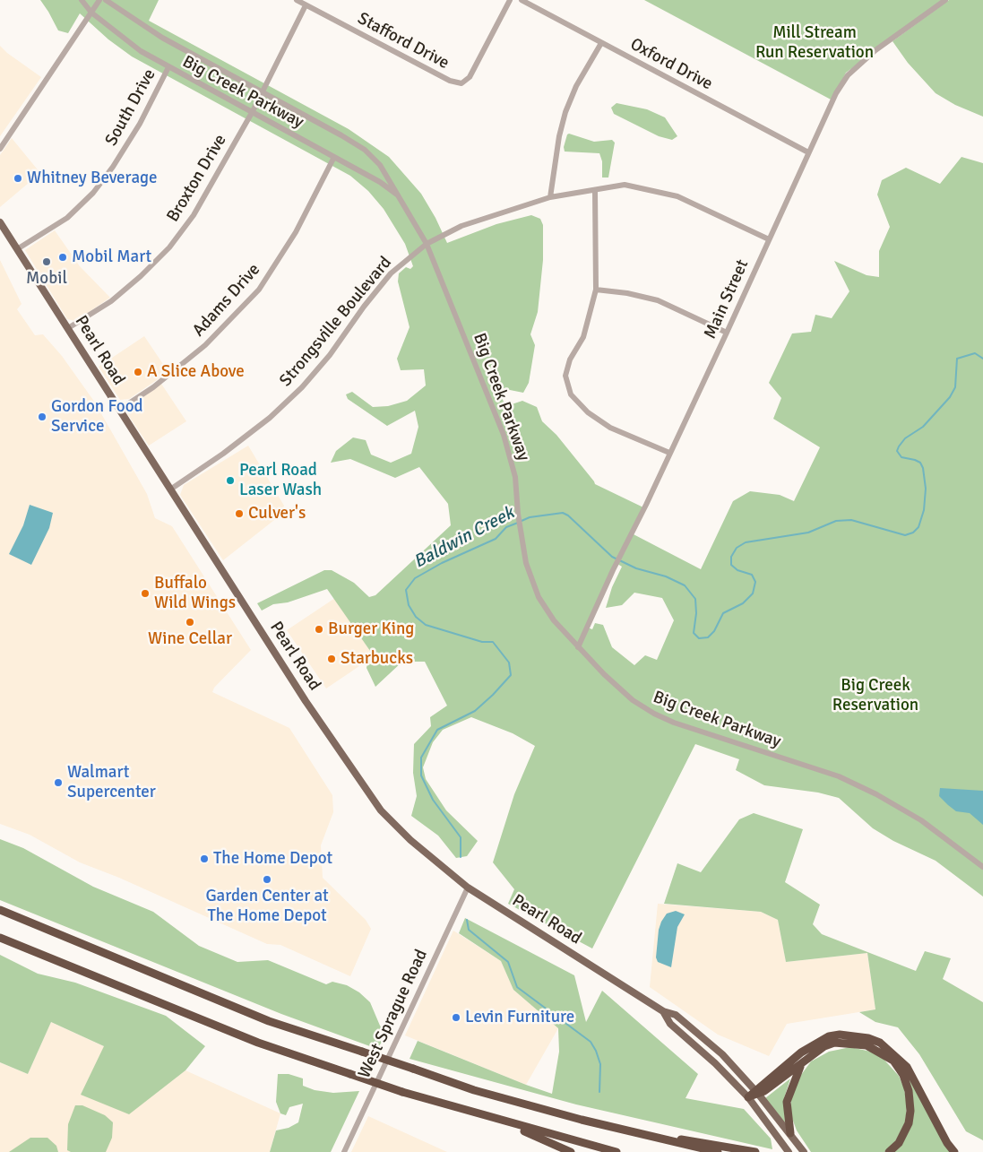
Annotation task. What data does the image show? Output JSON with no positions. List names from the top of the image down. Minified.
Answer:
{"streets":{"main road":["Pearl Road"],"street":["Stafford Drive","Oxford Drive","Big Creek Parkway","South Drive","Broxton Drive","Main Street","Adams Drive","Strongsville Boulevard","West Sprague Road"]},"crossings":[["Stafford Drive","Broxton Drive"],["Oxford Drive","Main Street"],["Big Creek Parkway","South Drive"],["Big Creek Parkway","Broxton Drive"],["Big Creek Parkway","Main Street"],["Big Creek Parkway","Adams Drive"],["Big Creek Parkway","Strongsville Boulevard"],["South Drive","Pearl Road"],["Broxton Drive","Pearl Road"],["Main Street","Strongsville Boulevard"],["Adams Drive","Pearl Road"],["Strongsville Boulevard","Pearl Road"],["Pearl Road","West Sprague Road"]],"water":["Baldwin Creek"],"parks":["Mill Stream Run Reservation","Big Creek Reservation"],"places":["Whitney Beverage","Mobil Mart","Mobil","A Slice Above","Gordon Food Service","Pearl Road Laser Wash","Culver's","Buffalo Wild Wings","Wine Cellar","Burger King","Starbucks","Walmart Supercenter","The Home Depot","Garden Center at The Home Depot","Levin Furniture"]}
